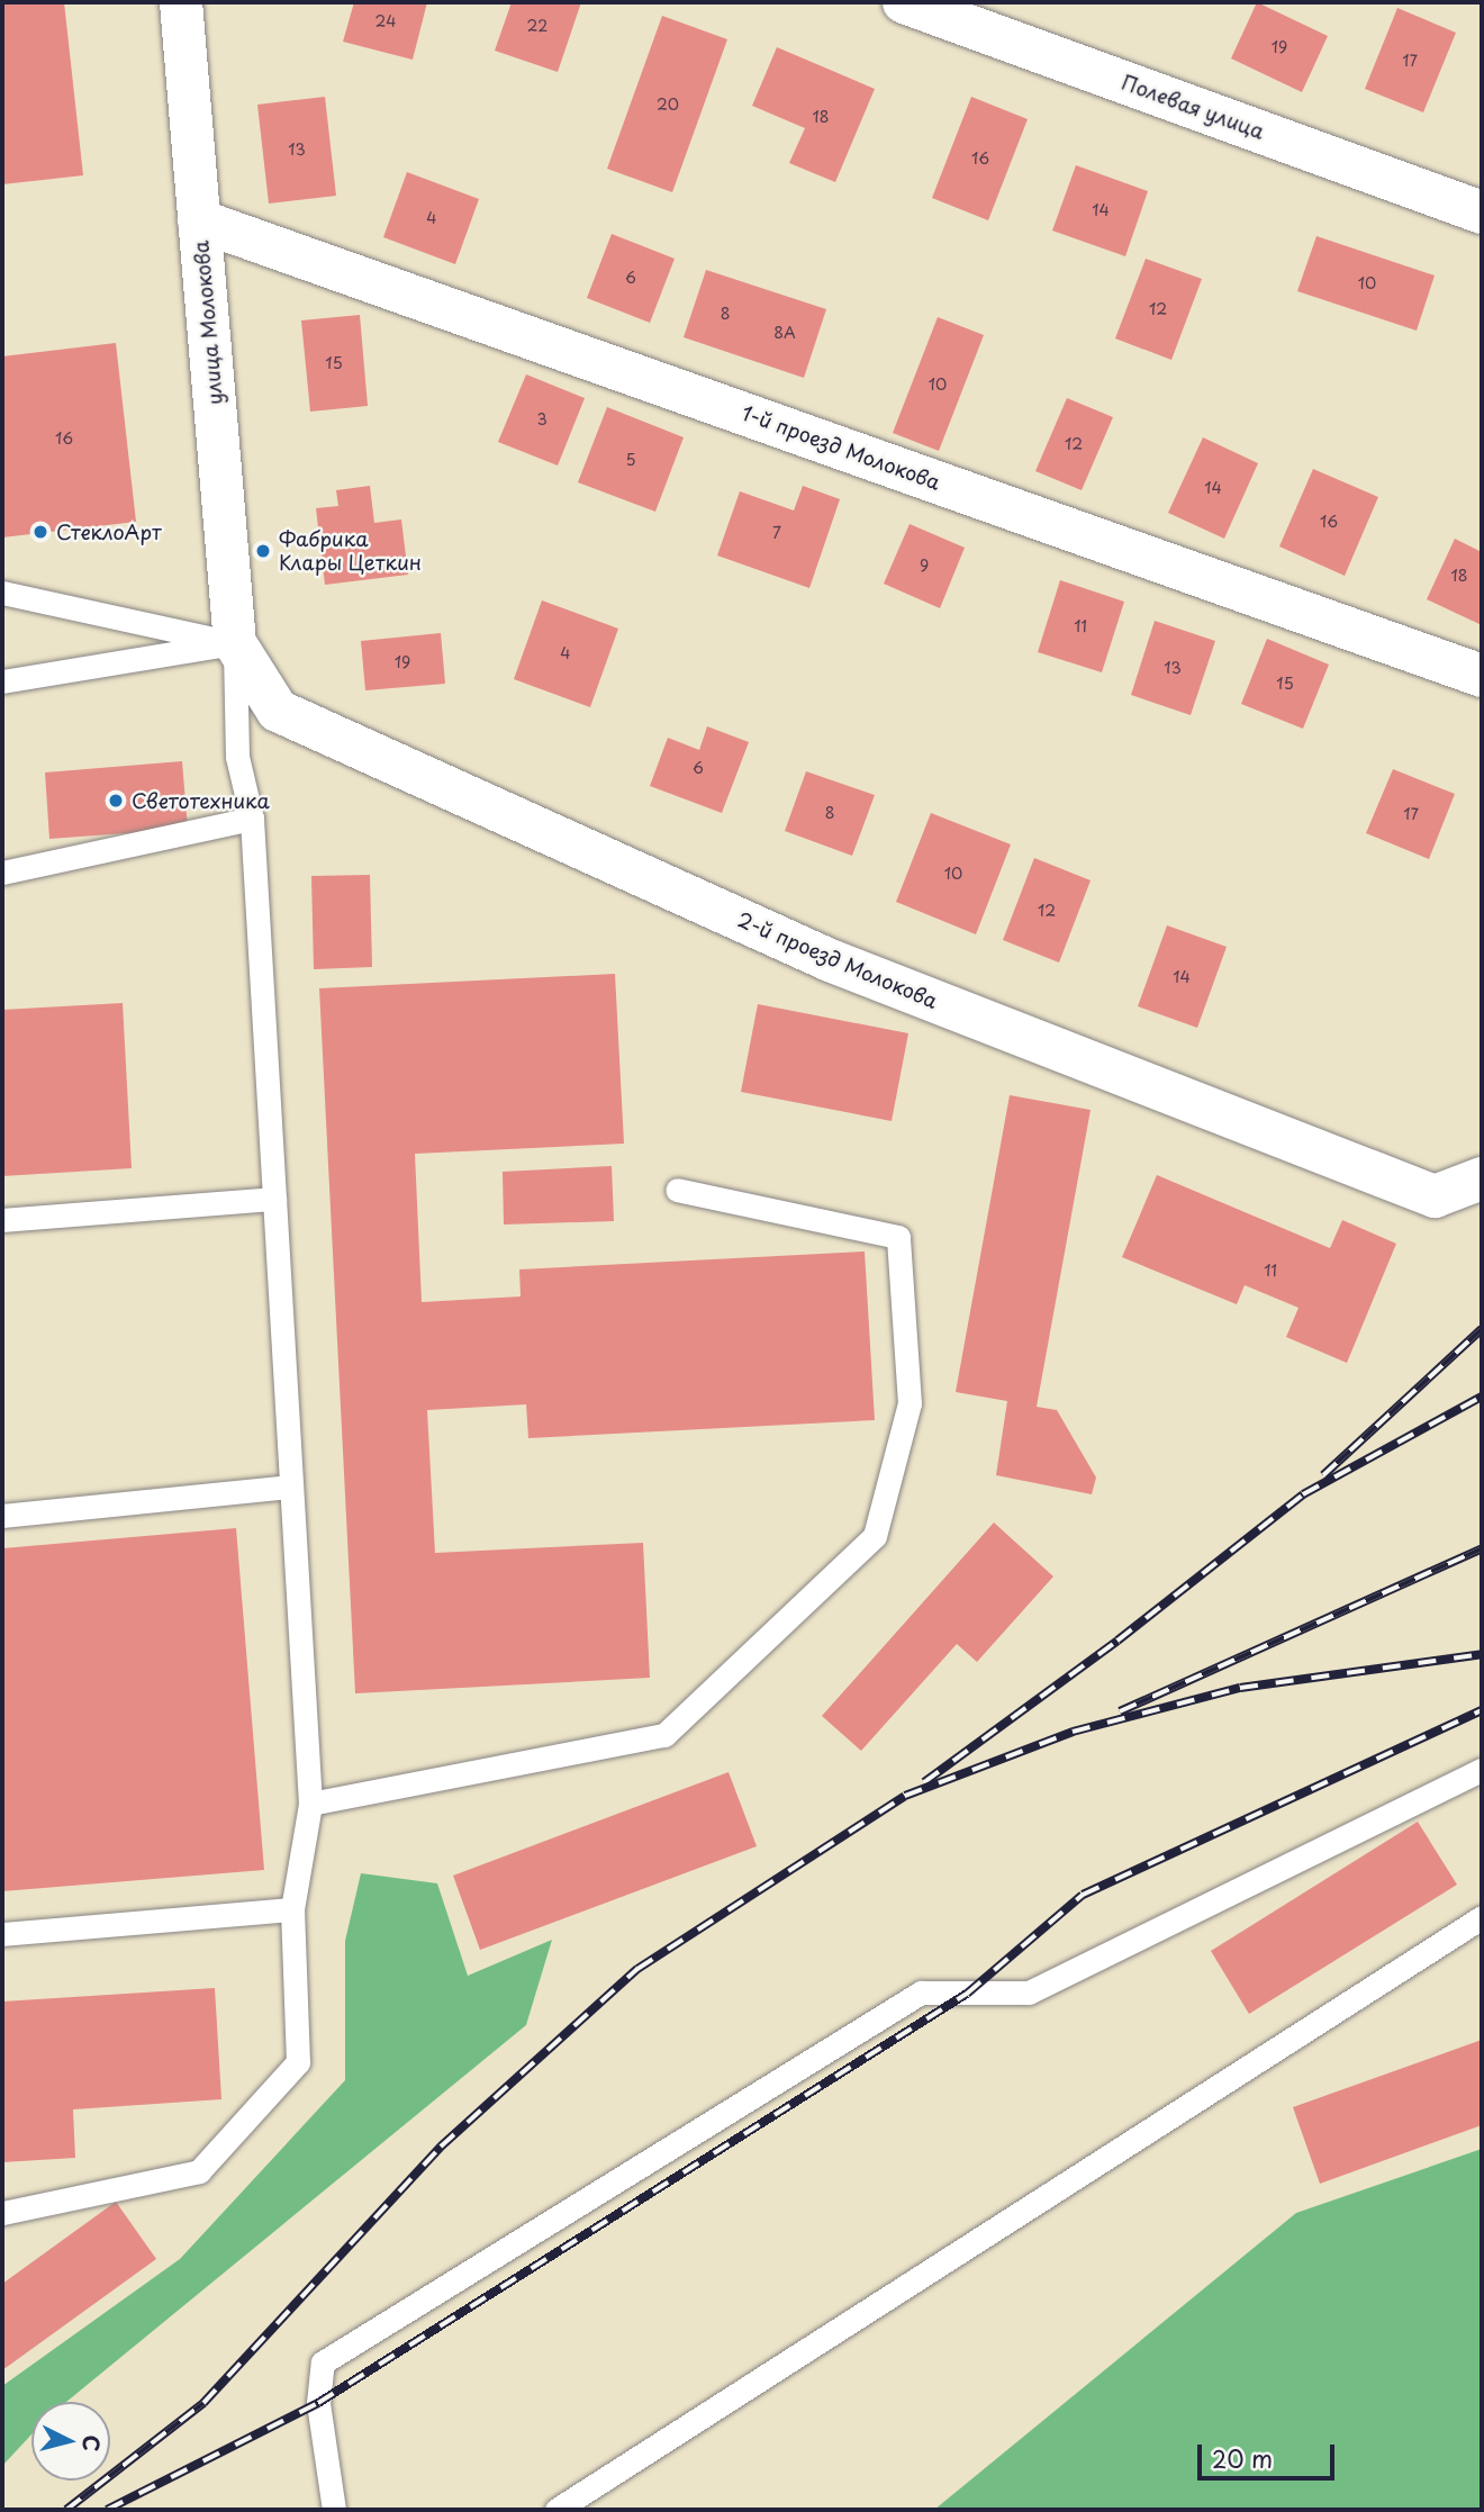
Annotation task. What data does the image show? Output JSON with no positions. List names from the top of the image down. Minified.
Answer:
{"streets":{"street":["Полевая улица","улица Молокова","1-й проезд Молокова","2-й проезд Молокова"]},"crossings":[["улица Молокова","1-й проезд Молокова"],["улица Молокова","2-й проезд Молокова"]],"places":["СтеклоАрт","Фабрика Клары Цеткин","Светотехника"],"house_numbers":["24","22","19","17","20","18","13","16","14","4","6","10","12","8","8А","15","10","3","16","12","5","14","16","7","9","18","11","4","19","13","15","6","8","17","10","12","14","11"],"scale_bar":"20 m","north":"right"}
